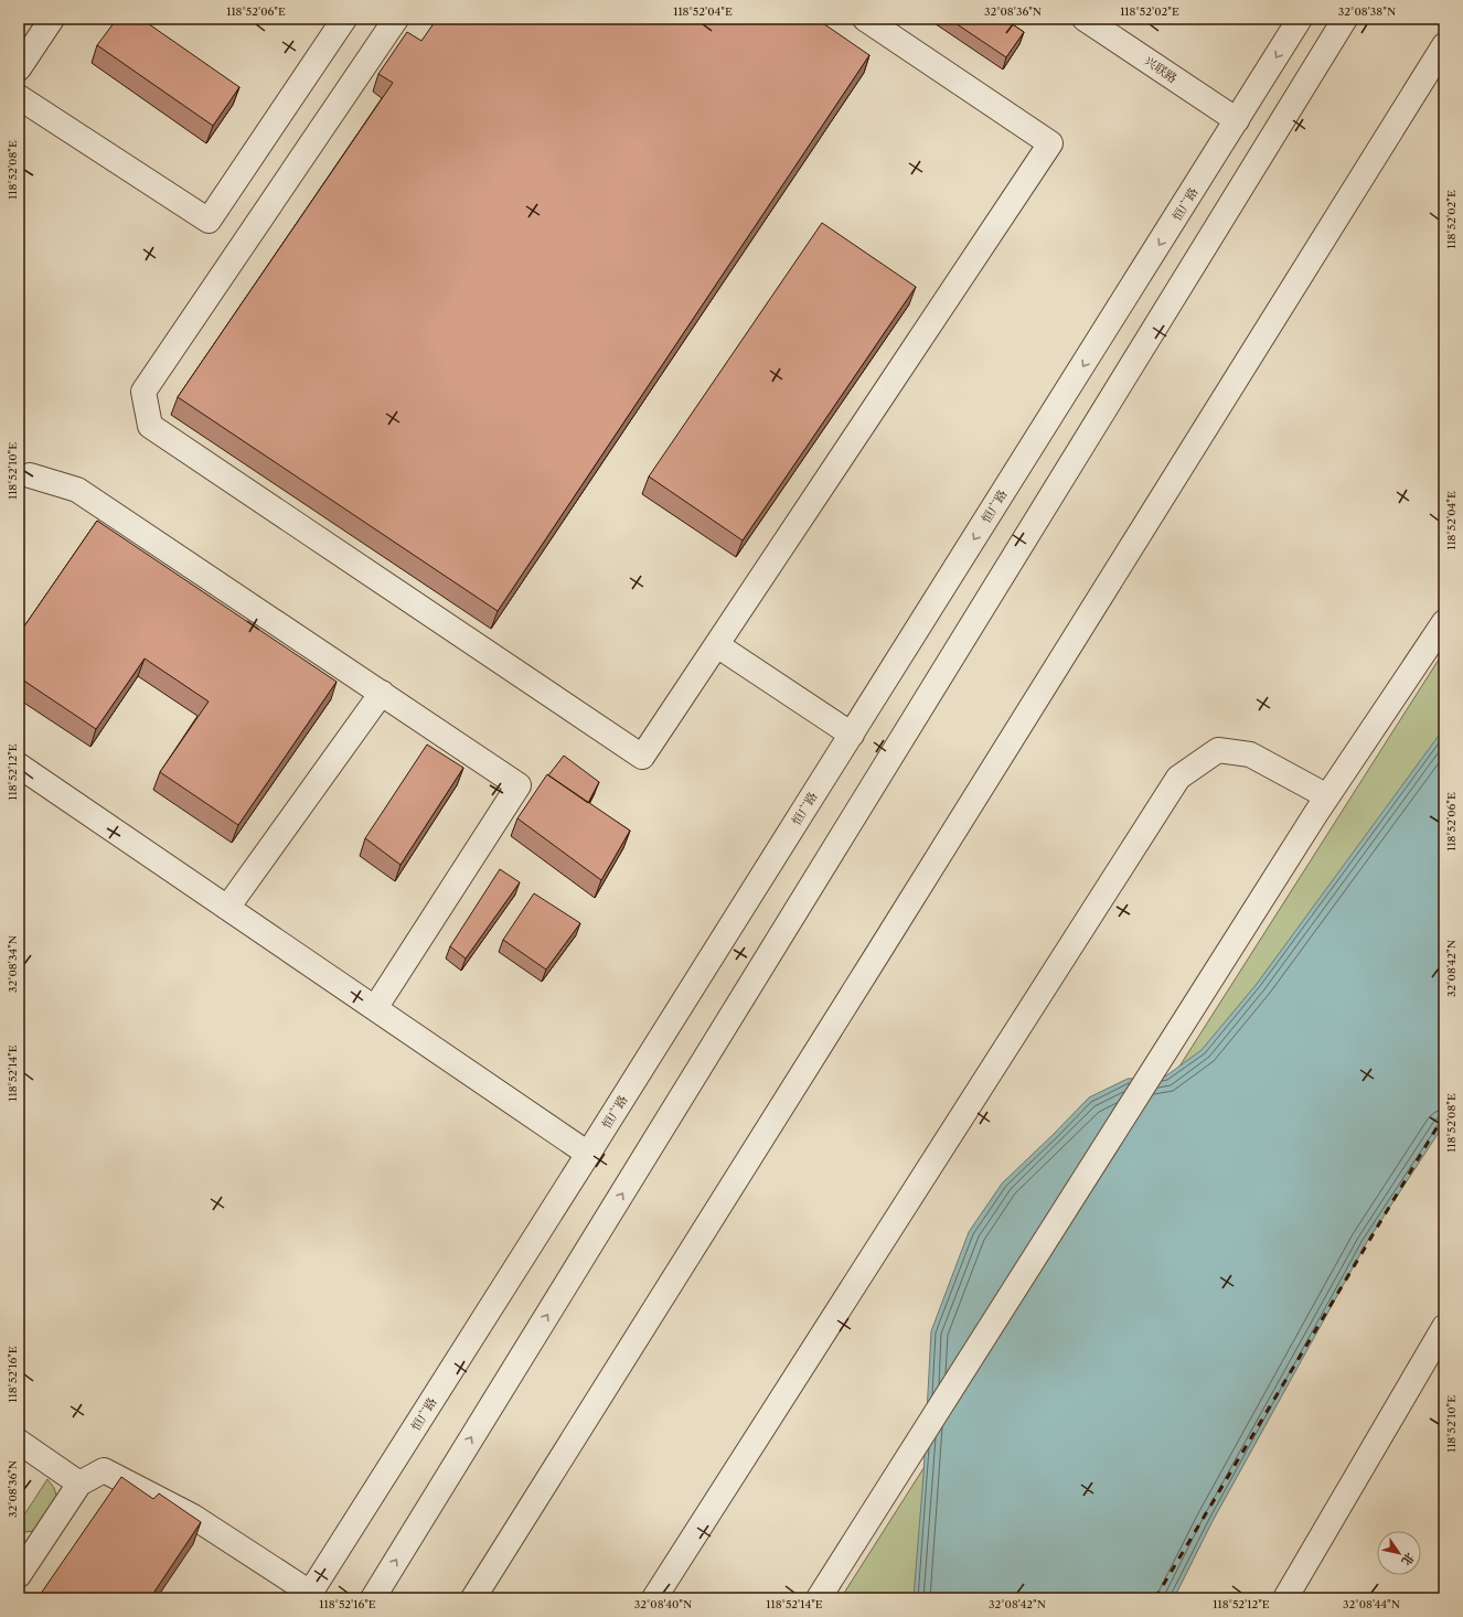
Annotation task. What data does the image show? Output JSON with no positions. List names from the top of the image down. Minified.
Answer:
{"streets":{"street":["兴联路","恒广路"]},"crossings":[["兴联路","恒广路"]],"north":"bottom right","coordinates":["118°52'06\"E","118°52'04\"E","32°08'36\"N","118°52'02\"E","32°08'38\"N","118°52'08\"E","118°52'10\"E","118°52'12\"E","32°08'34\"N","32°08'42\"N","118°52'14\"E","118°52'16\"E","32°08'40\"N","32°08'44\"N"]}
